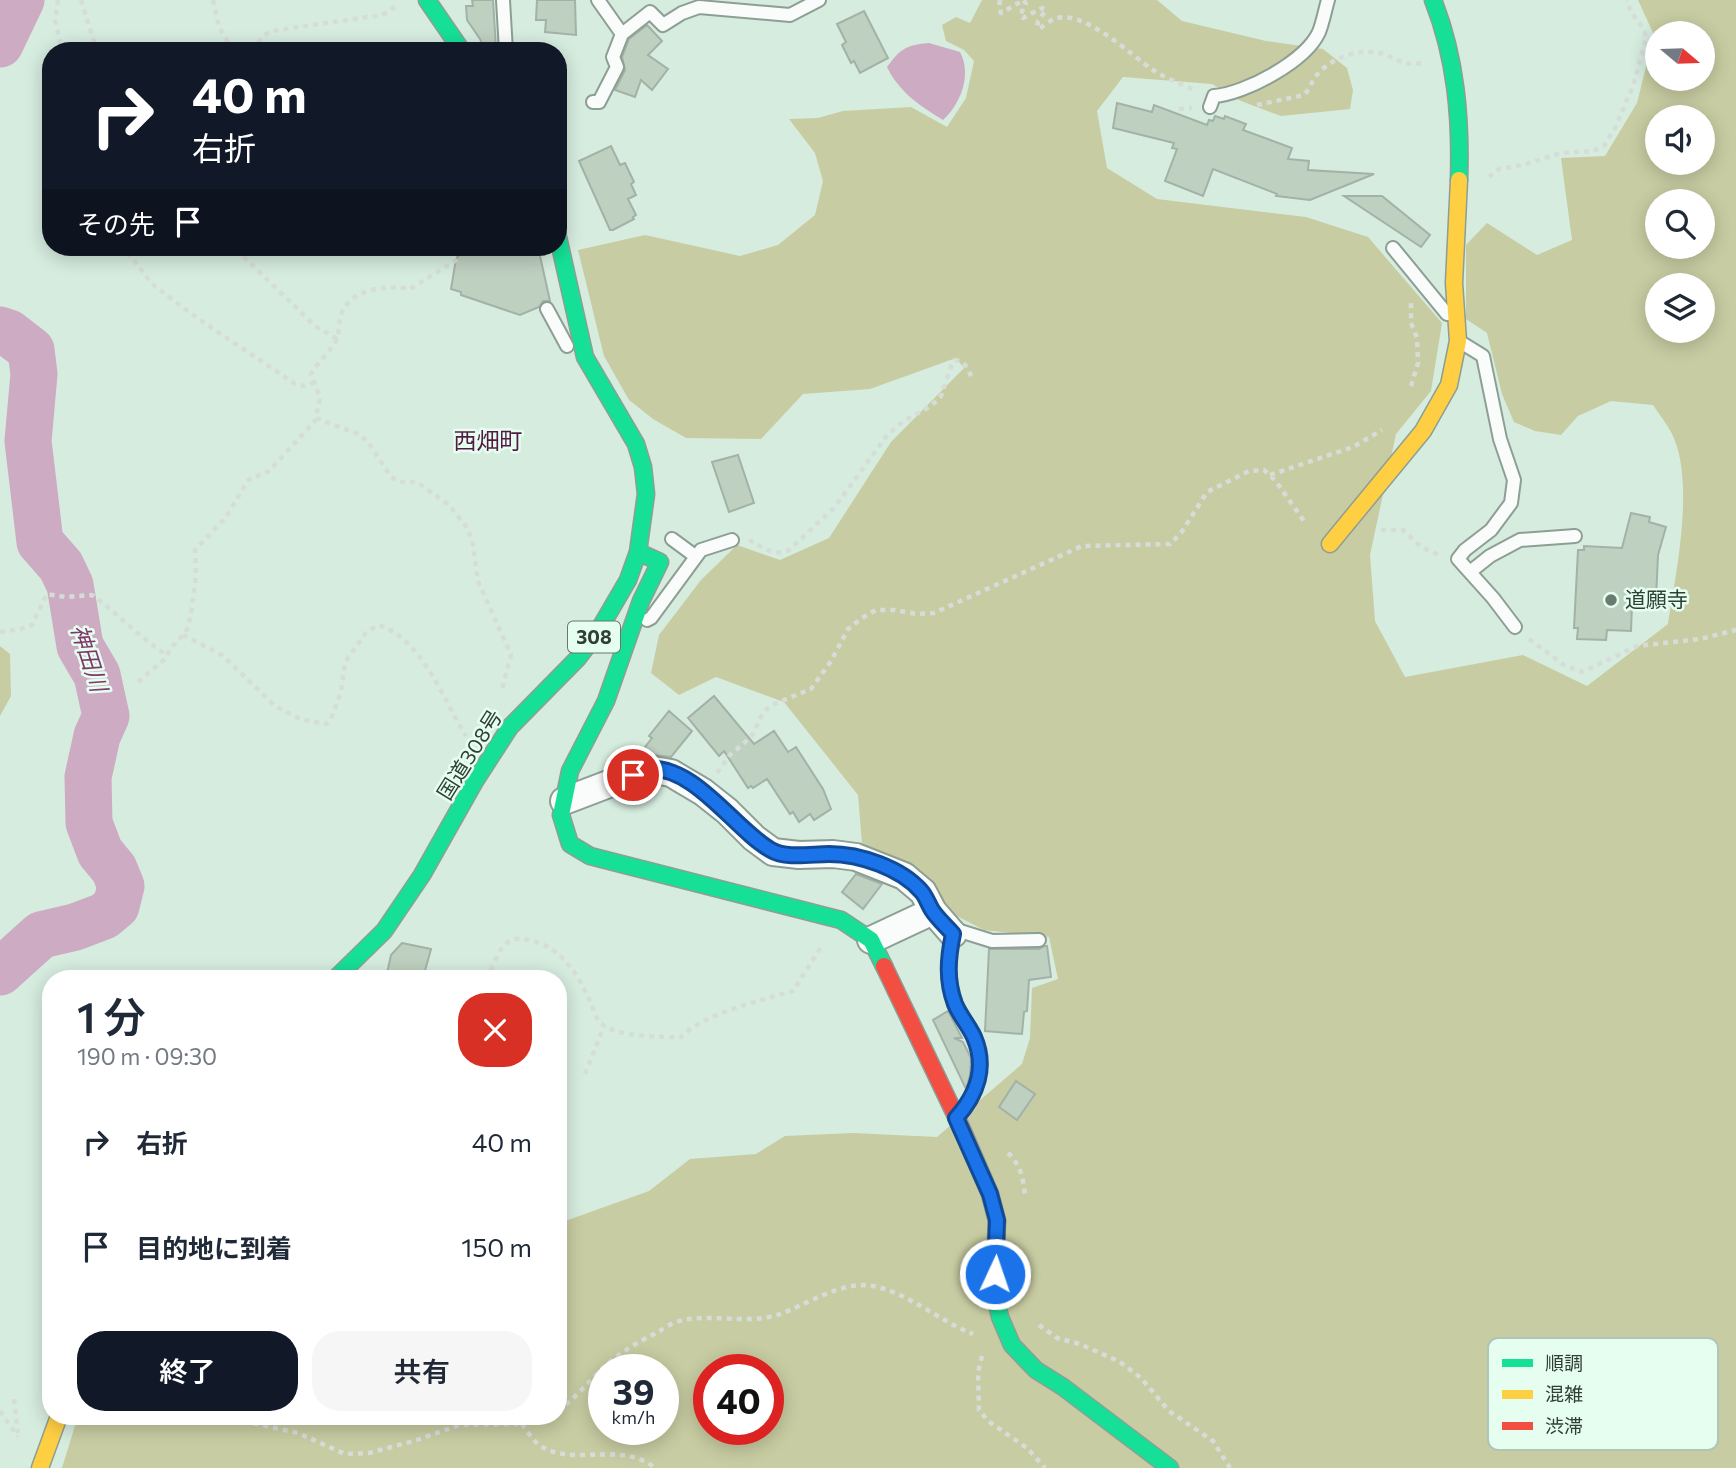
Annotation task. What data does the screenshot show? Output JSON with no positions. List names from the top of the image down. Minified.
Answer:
{"streets":{"main road":["308","国道308号"]},"districts":["西畑町"],"water":["神田川"],"places":["道願寺"],"legend":["順調","混雑","渋滞"],"north":"right","page":{"turn":["40 m","右折"],"then":"その先","heading":["1 分","190 m · 09:30"],"list":[{"name":"右折","value":"40 m"},{"name":"目的地に到着","value":"150 m"}],"buttons":["終了","共有"],"speed":"39 km/h","limit":"40"}}
